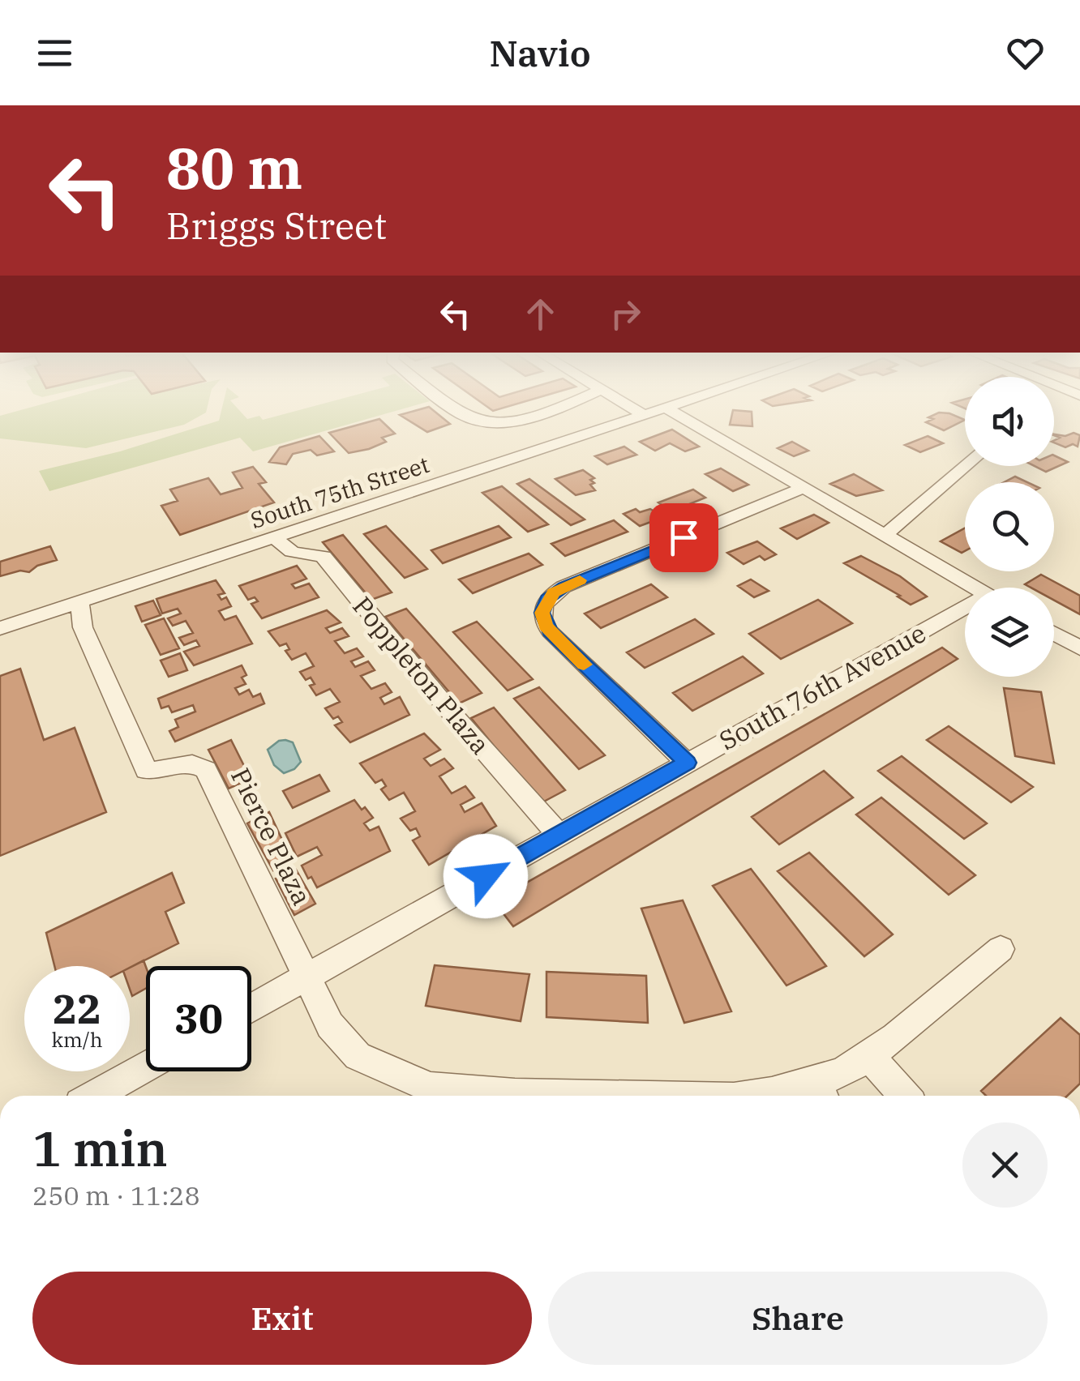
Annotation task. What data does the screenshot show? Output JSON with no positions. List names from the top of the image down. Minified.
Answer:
{"streets":{"street":["South 75th Street","Poppleton Plaza","South 76th Avenue","Pierce Plaza"]},"crossings":[["South 75th Street","Poppleton Plaza"],["South 75th Street","Pierce Plaza"],["Poppleton Plaza","South 76th Avenue"],["South 76th Avenue","Pierce Plaza"]],"page":{"header":"Navio","turn":["80 m","Briggs Street"],"speed":"22 km/h","limit":"30","heading":["1 min","250 m · 11:28"],"buttons":["Exit","Share"]}}
